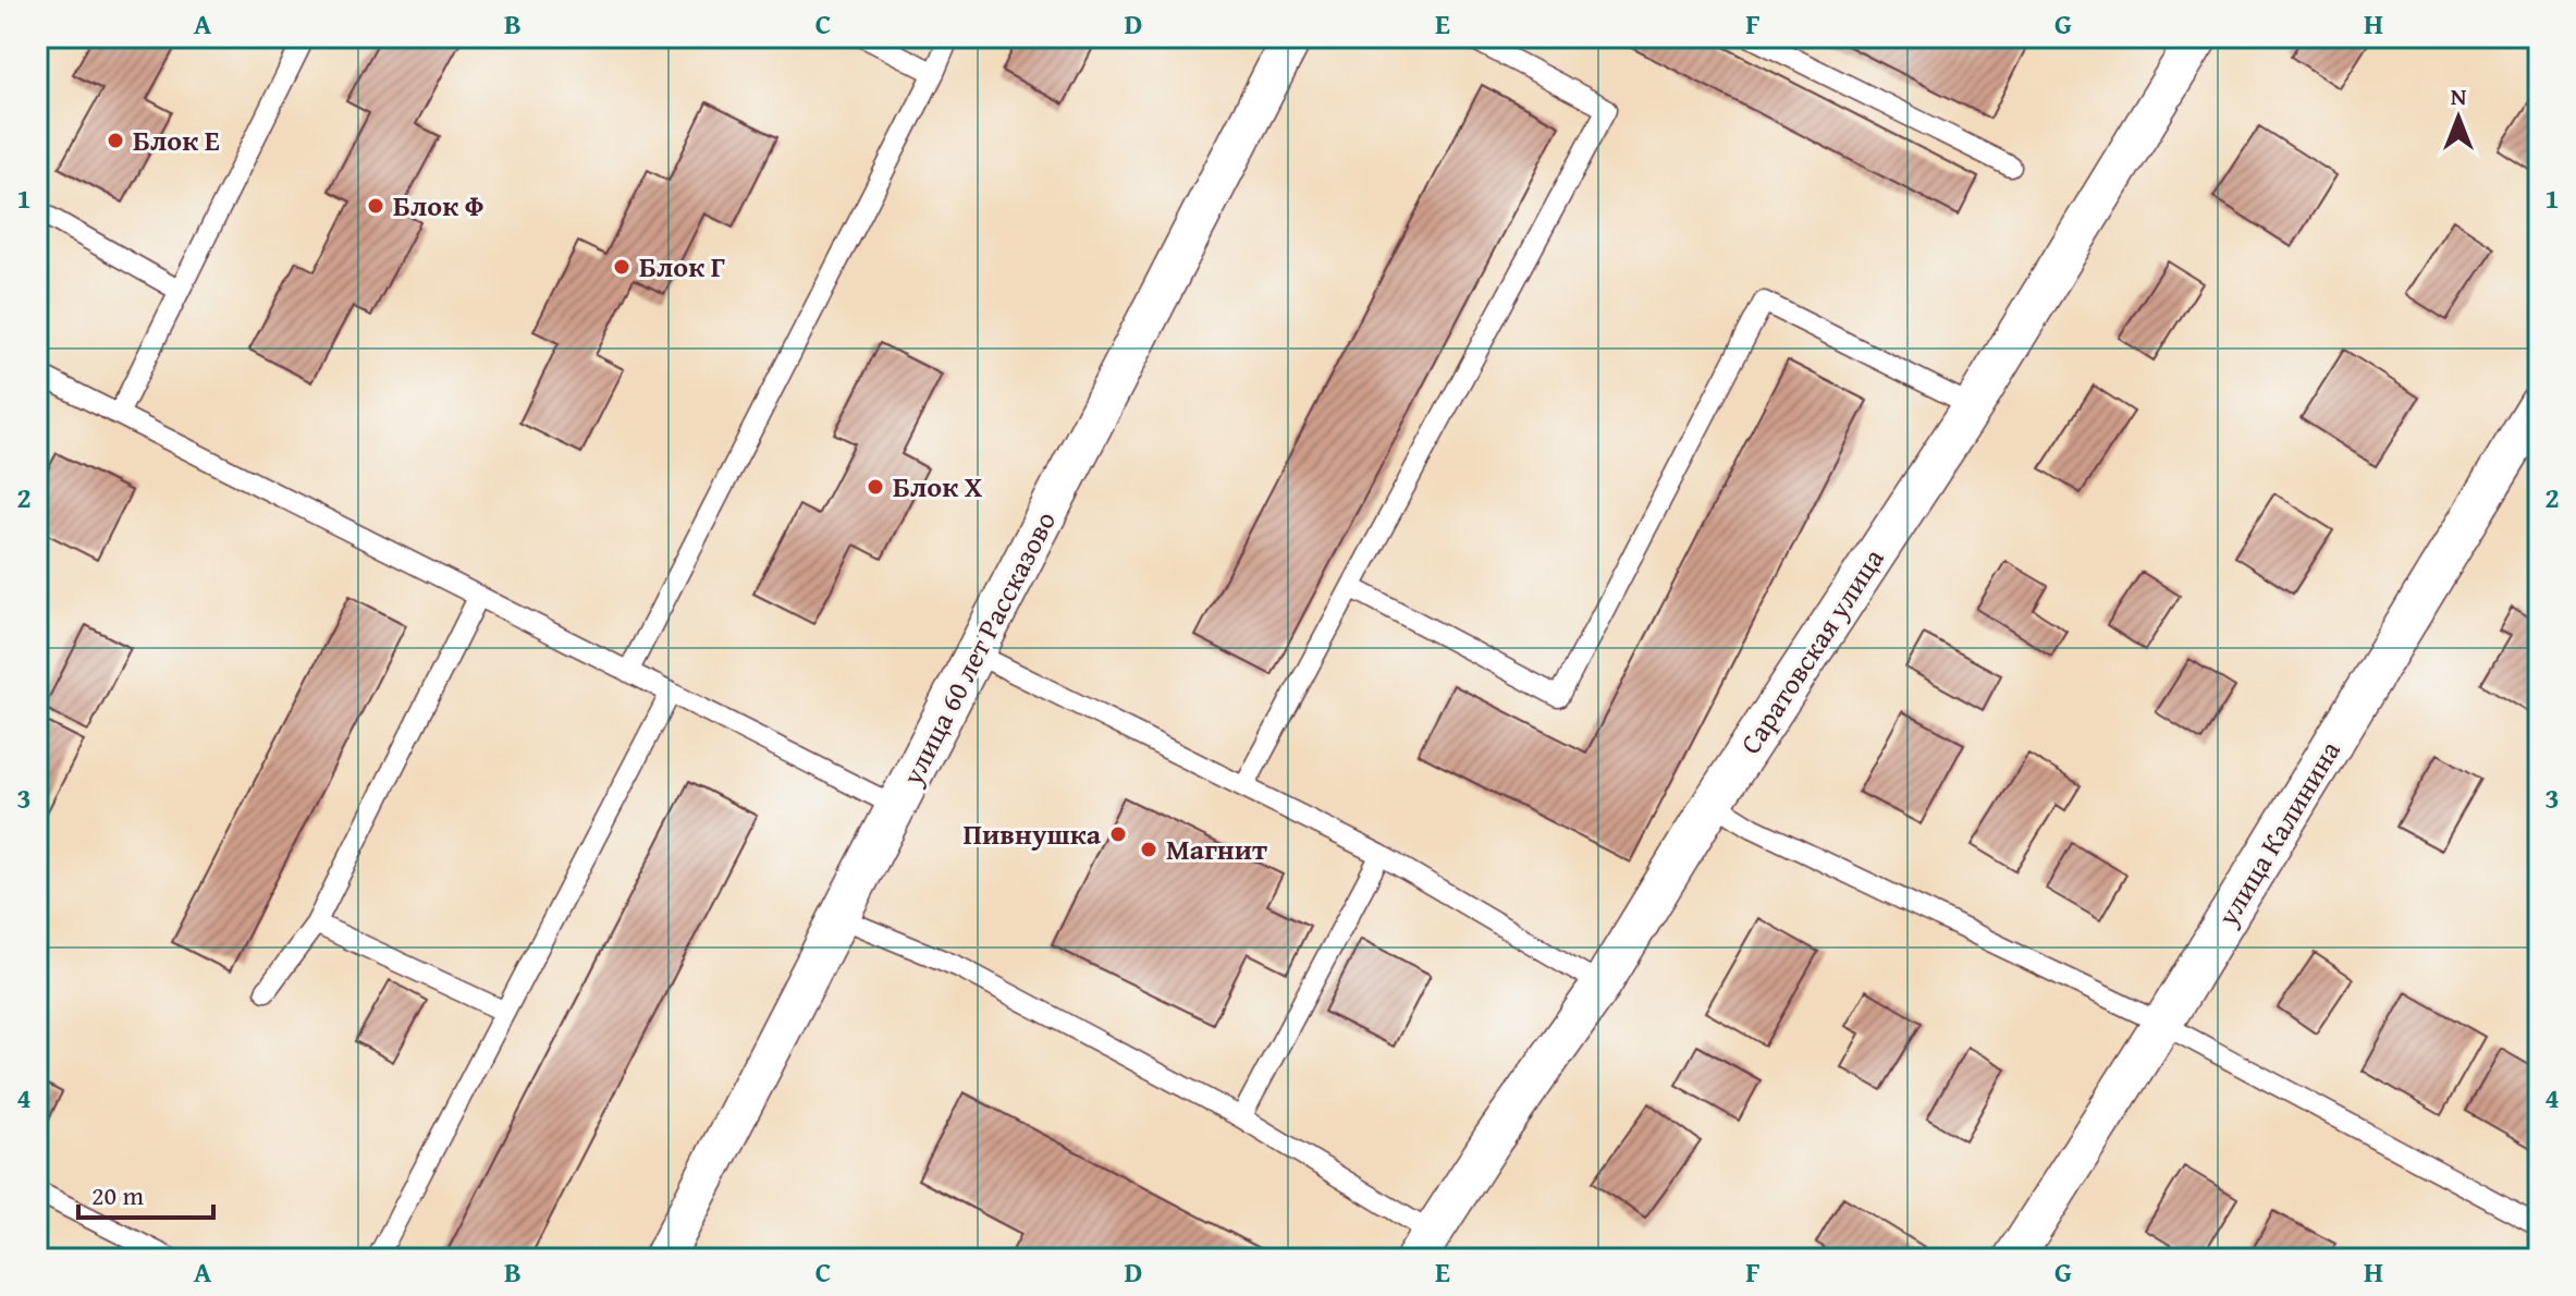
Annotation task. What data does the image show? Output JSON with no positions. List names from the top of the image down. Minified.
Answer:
{"streets":{"street":["улица 60 лет Рассказово","Саратовская улица","улица Калинина"]},"places":["Блок Е","Блок Ф","Блок Г","Блок Х","Пивнушка","Магнит"],"scale_bar":"20 m","north":"top","grid":{"columns":["A","B","C","D","E","F","G","H"],"rows":["1","2","3","4"]}}
